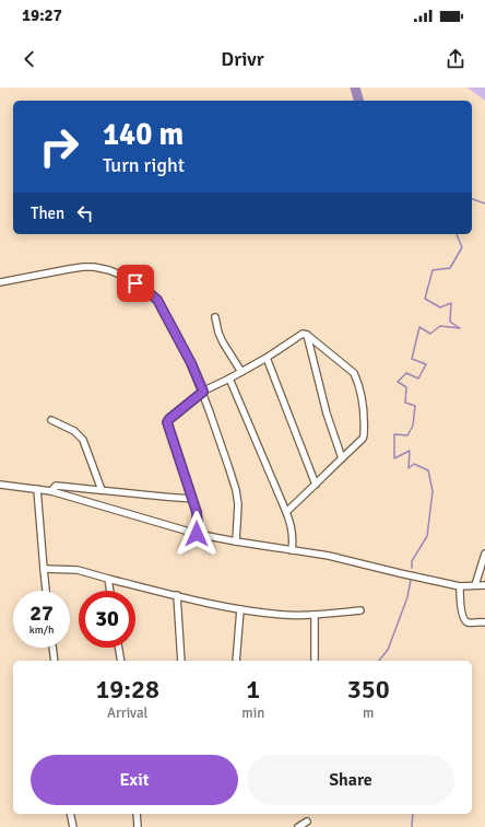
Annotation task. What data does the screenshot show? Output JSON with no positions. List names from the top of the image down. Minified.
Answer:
{"page":{"status":"19:27","header":"Drivr","turn":["140 m","Turn right"],"then":"Then","speed":"27 km/h","limit":"30","eta":["19:28","Arrival","1","min","350","m"],"buttons":["Exit","Share"]}}
